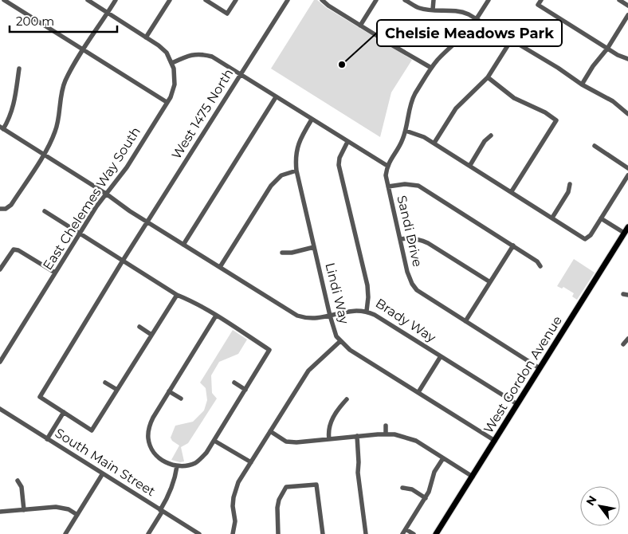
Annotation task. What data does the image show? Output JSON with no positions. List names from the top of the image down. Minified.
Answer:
{"streets":{"main road":["West Gordon Avenue"],"street":["West 1475 North","East Chelemes Way South","Sandi Drive","Lindi Way","Brady Way","South Main Street"]},"crossings":[["Sandi Drive","West Gordon Avenue"],["Lindi Way","West Gordon Avenue"],["Brady Way","West Gordon Avenue"]],"places":["Chelsie Meadows Park"],"scale_bar":"200 m","north":"top left"}
